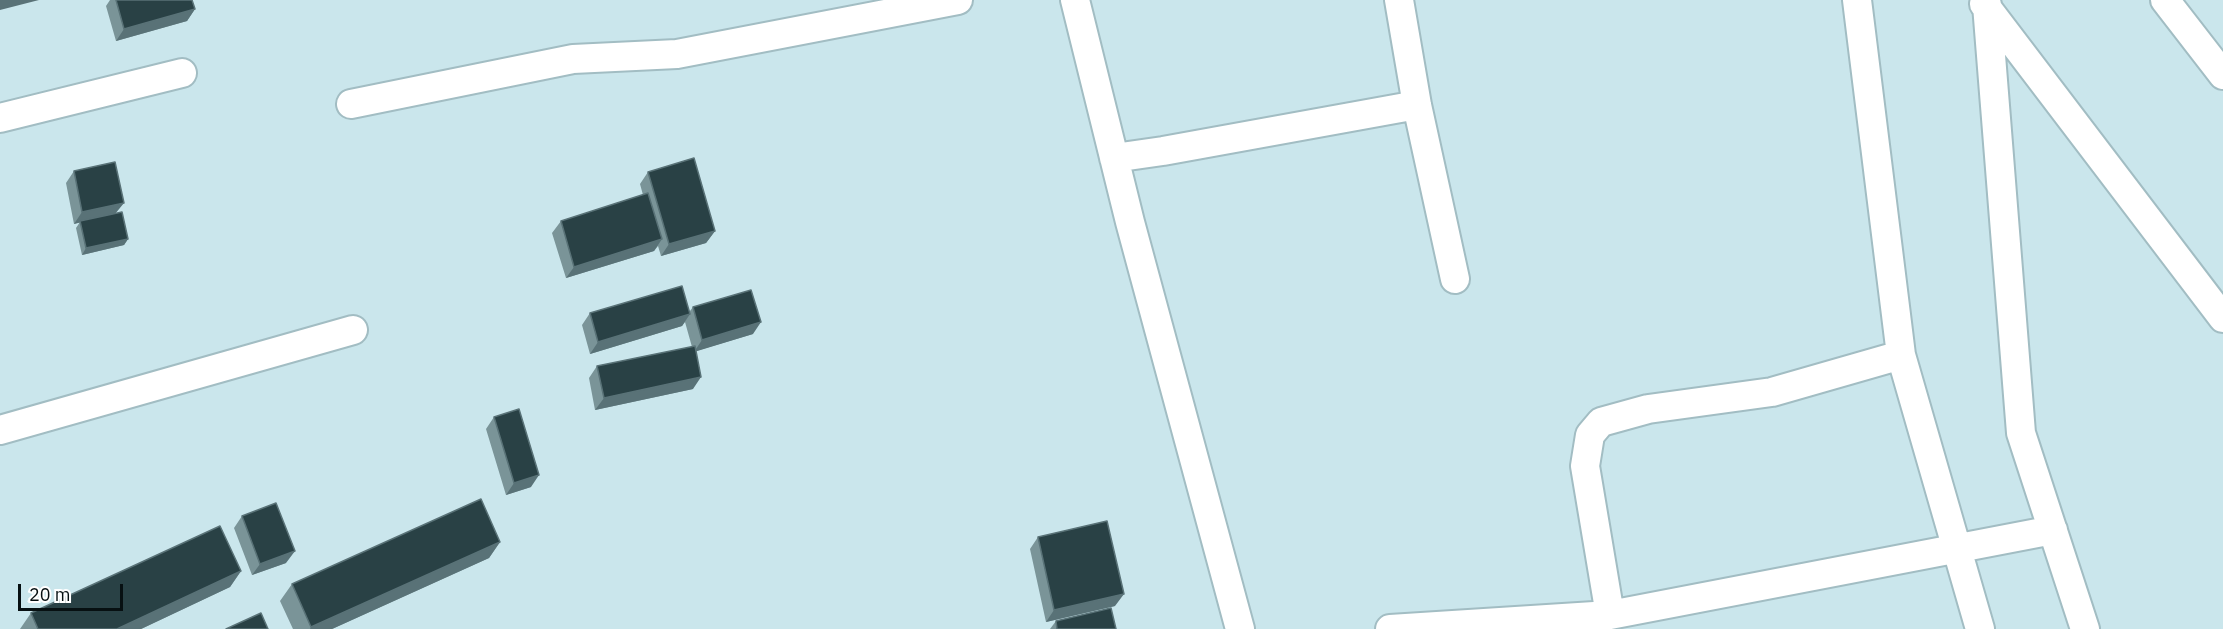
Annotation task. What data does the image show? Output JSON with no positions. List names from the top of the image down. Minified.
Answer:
{"scale_bar":"20 m"}
